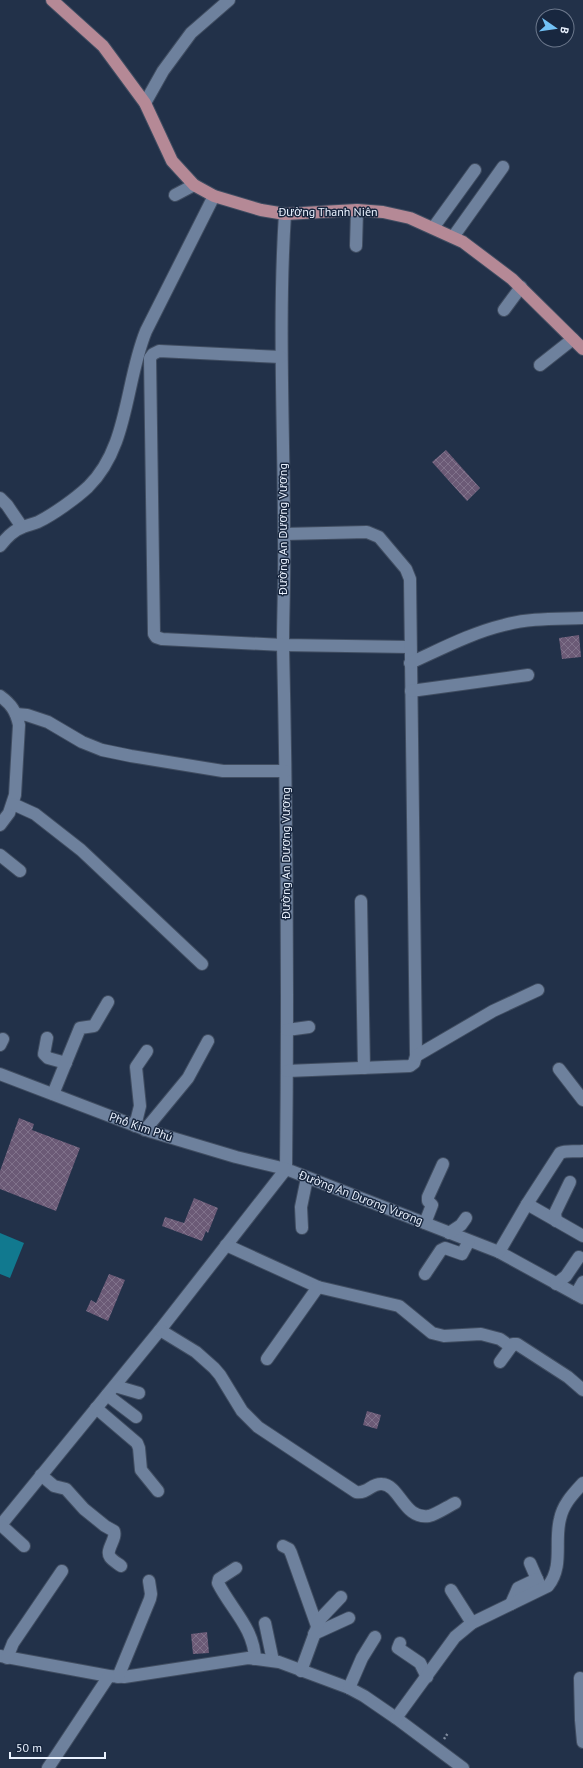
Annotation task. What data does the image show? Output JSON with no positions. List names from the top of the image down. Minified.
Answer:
{"streets":{"main road":["Đường Thanh Niên"],"street":["Đường An Dương Vương","Phố Kim Phú"]},"crossings":[["Đường Thanh Niên","Đường An Dương Vương"],["Đường An Dương Vương","Phố Kim Phú"]],"scale_bar":"50 m","north":"right"}
